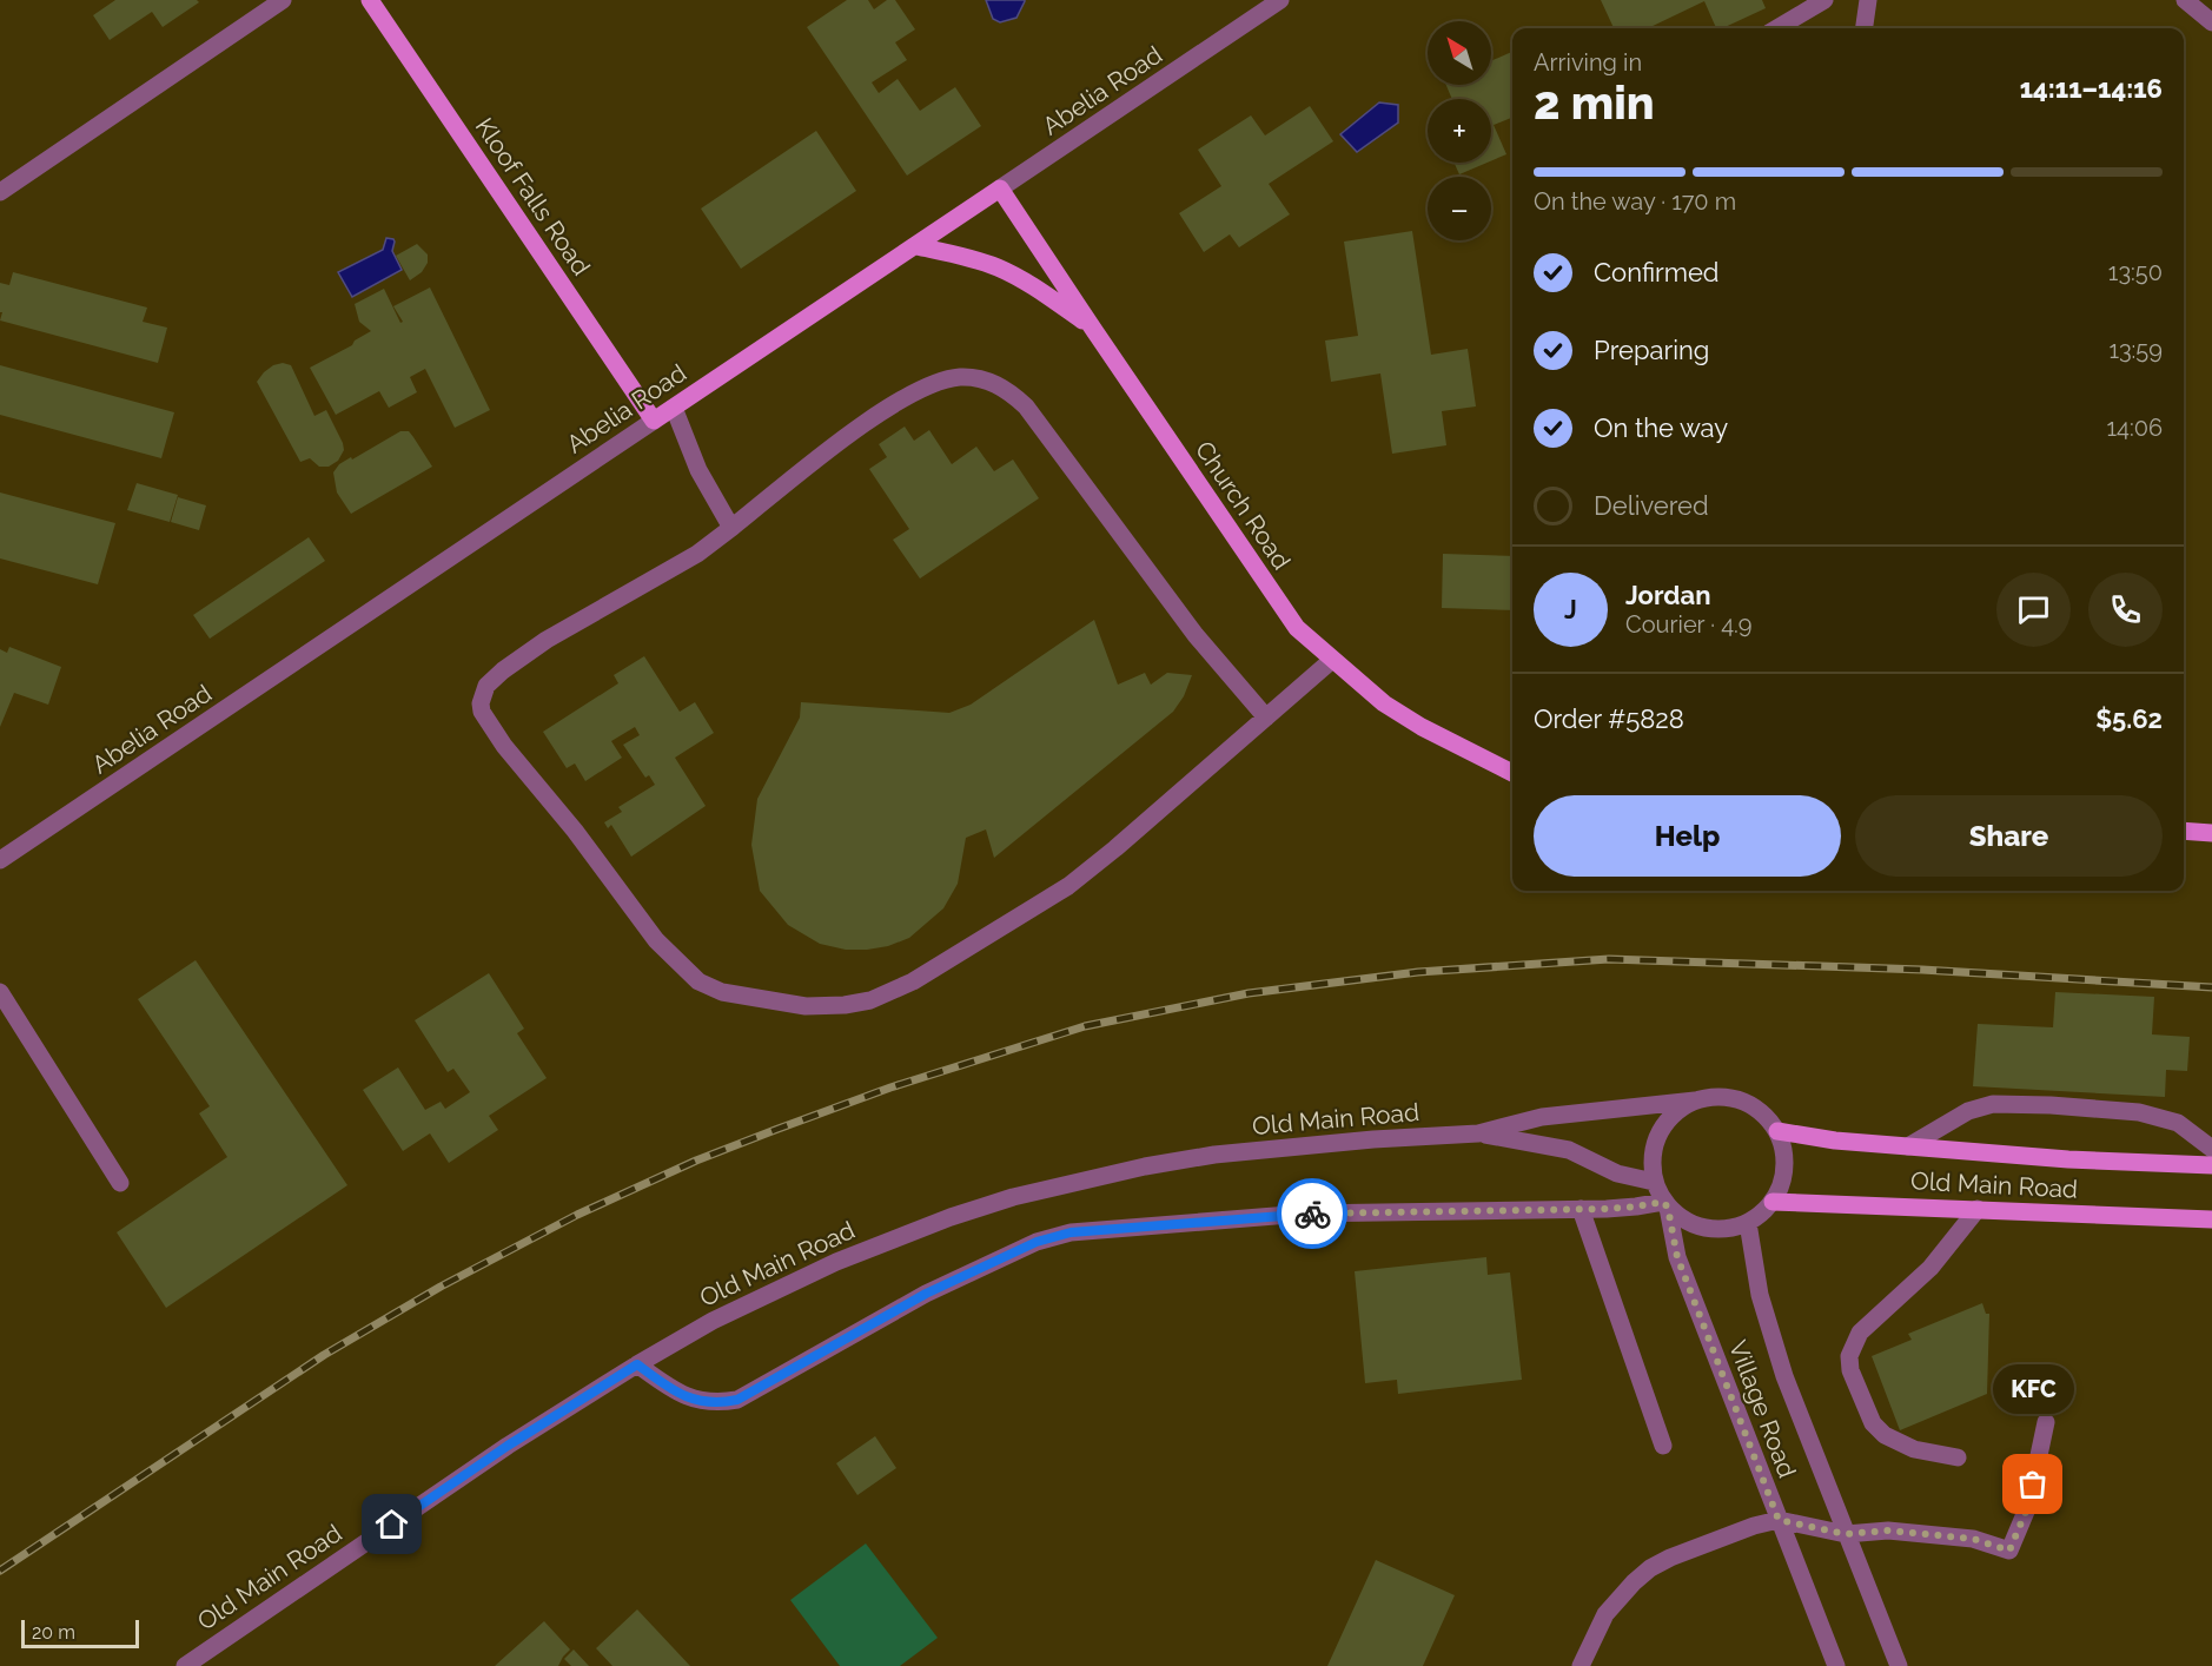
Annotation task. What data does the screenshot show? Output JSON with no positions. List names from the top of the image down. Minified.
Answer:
{"streets":{"main road":["Abelia Road","Kloof Falls Road","Church Road","Old Main Road"],"street":["Village Road"]},"crossings":[["Abelia Road","Kloof Falls Road"],["Abelia Road","Church Road"],["Old Main Road","Village Road"]],"places":["KFC"],"scale_bar":"20 m","north":"top left","page":{"map_buttons":["+","−"],"heading":["2 min","Arriving in","14:11–14:16"],"panel":["Jordan","Courier · 4.9","Order #5828","$5.62"],"bar":"On the way · 170 m","list":[["Confirmed","13:50"],["Preparing","13:59"],["On the way","14:06"],"Delivered"],"round":"J","buttons":["Help","Share"],"bubble":"KFC","scale":"20 m"}}
